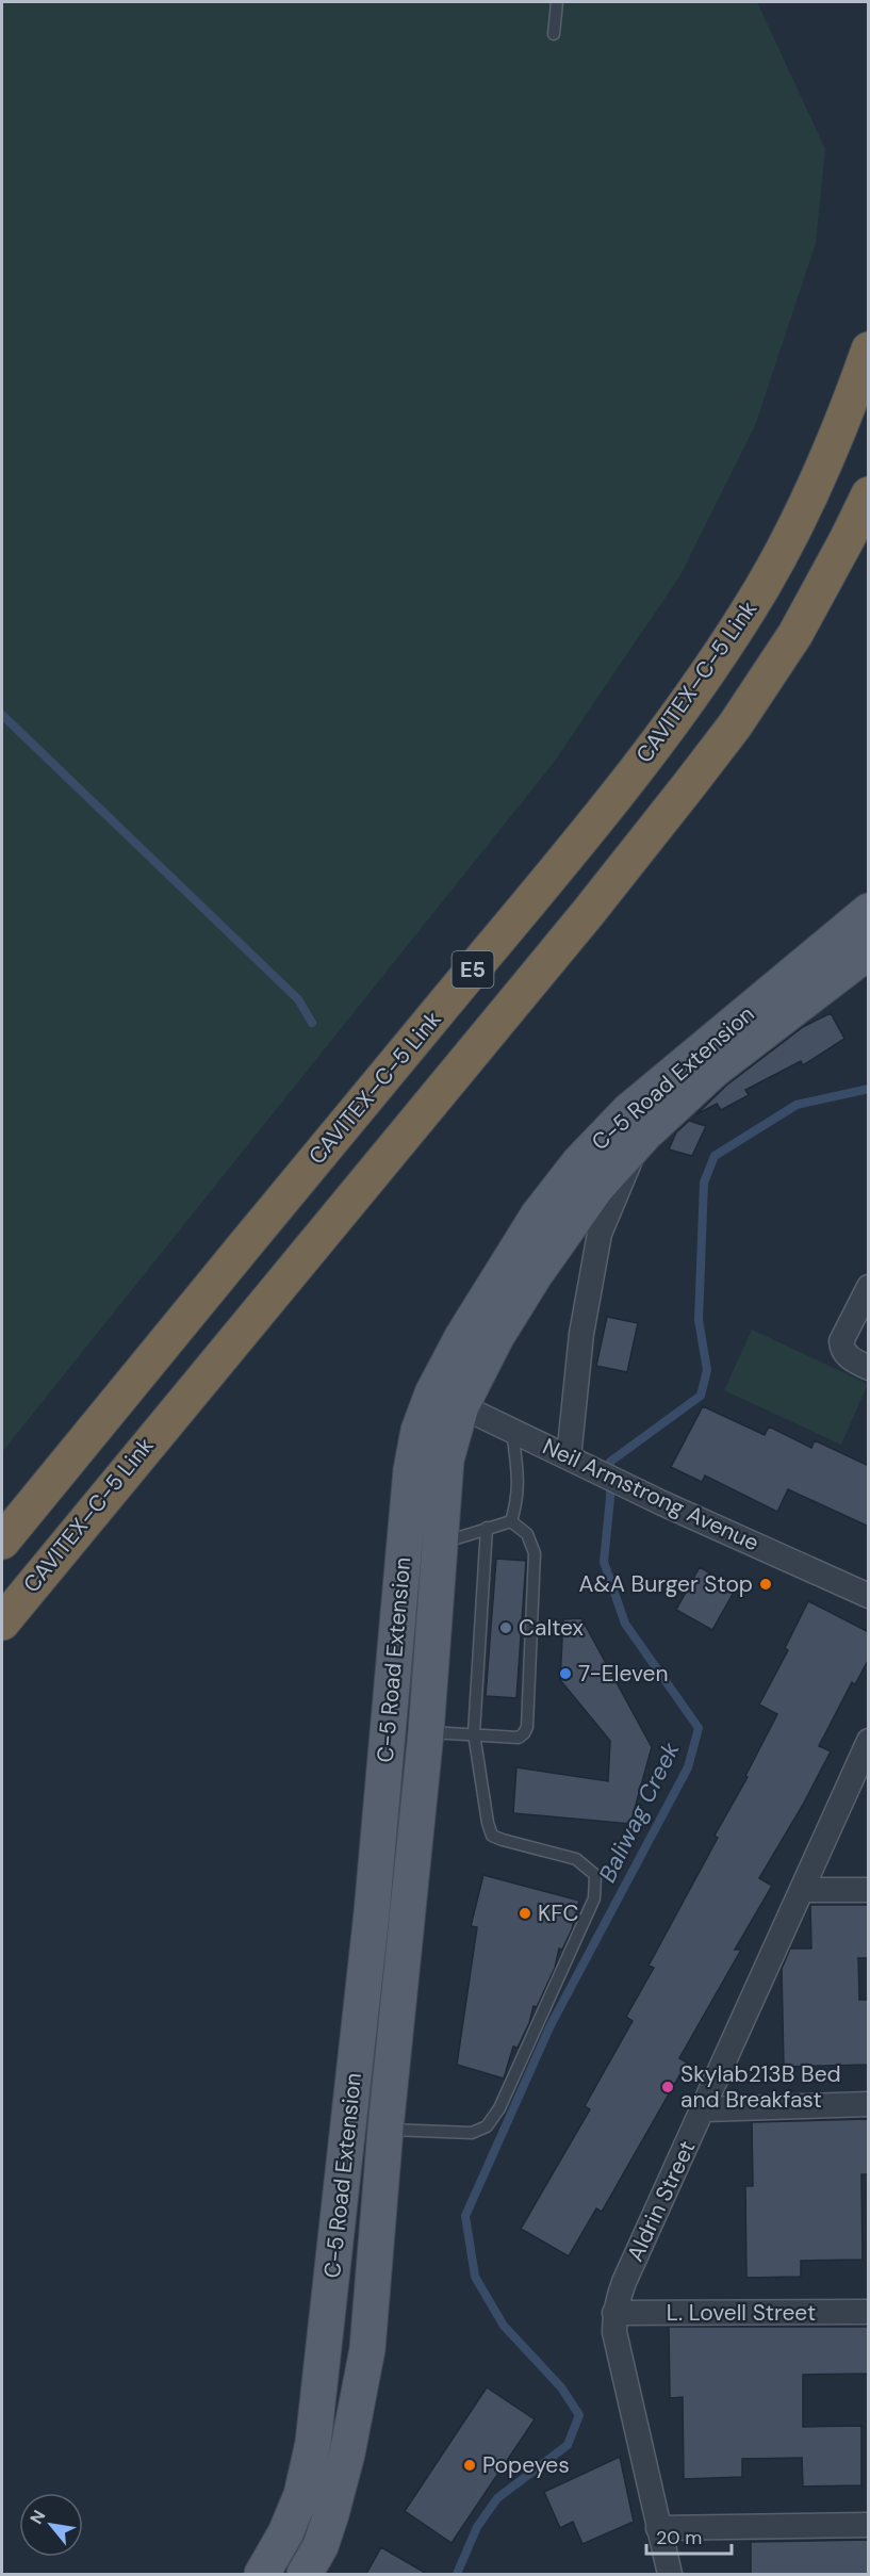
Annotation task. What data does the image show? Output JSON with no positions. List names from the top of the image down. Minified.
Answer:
{"streets":{"highway":["CAVITEX–C-5 Link","E5"],"main road":["C-5 Road Extension"],"street":["Neil Armstrong Avenue","Aldrin Street","L. Lovell Street"]},"crossings":[["C-5 Road Extension","Neil Armstrong Avenue"],["Aldrin Street","L. Lovell Street"]],"water":["Baliwag Creek"],"places":["A&A Burger Stop","Caltex","7-Eleven","KFC","Skylab213B Bed and Breakfast","Popeyes"],"scale_bar":"20 m","north":"top left"}
